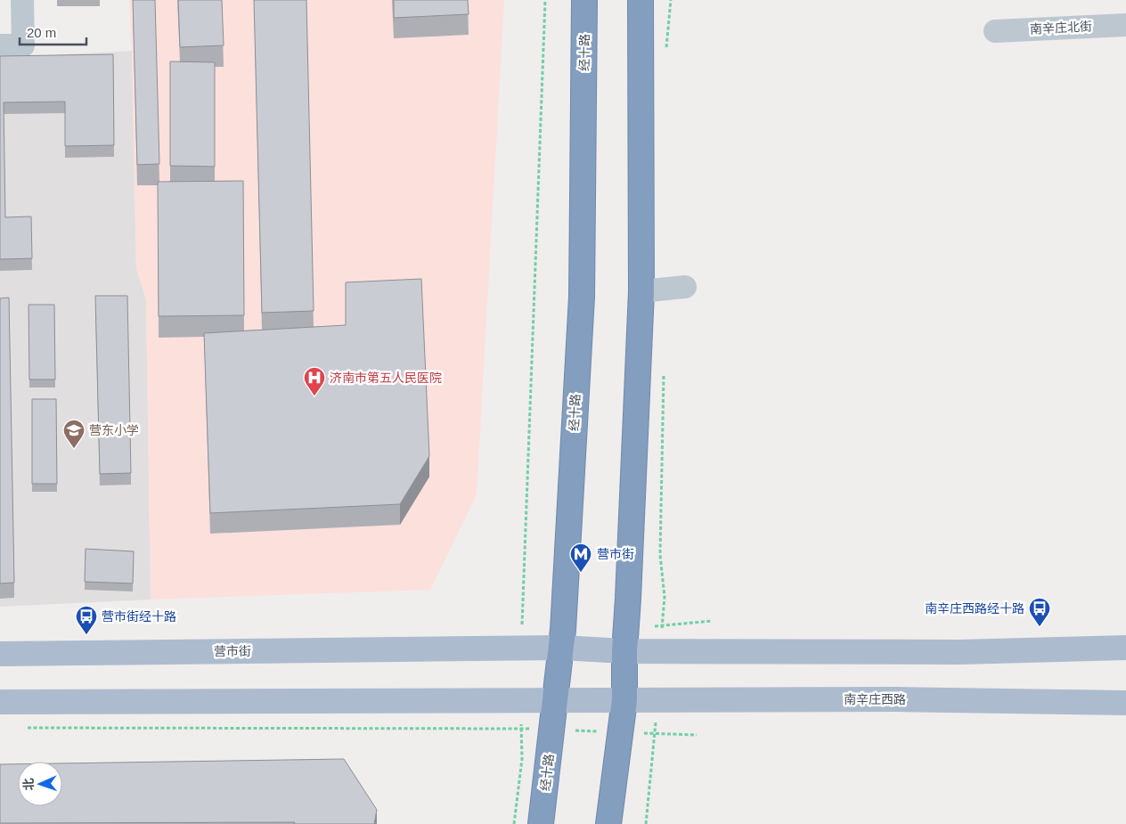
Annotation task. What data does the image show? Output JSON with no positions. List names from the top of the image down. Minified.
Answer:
{"streets":{"highway":["经十路"],"main road":["营市街","南辛庄西路"],"street":["南辛庄北街"]},"crossings":[["经十路","营市街"]],"places":{"hospital":["济南市第五人民医院"],"school or university":["营东小学"],"metro station":["营市街"],"bus stop":["南辛庄西路经十路","营市街经十路"]},"scale_bar":"20 m","north":"left"}
